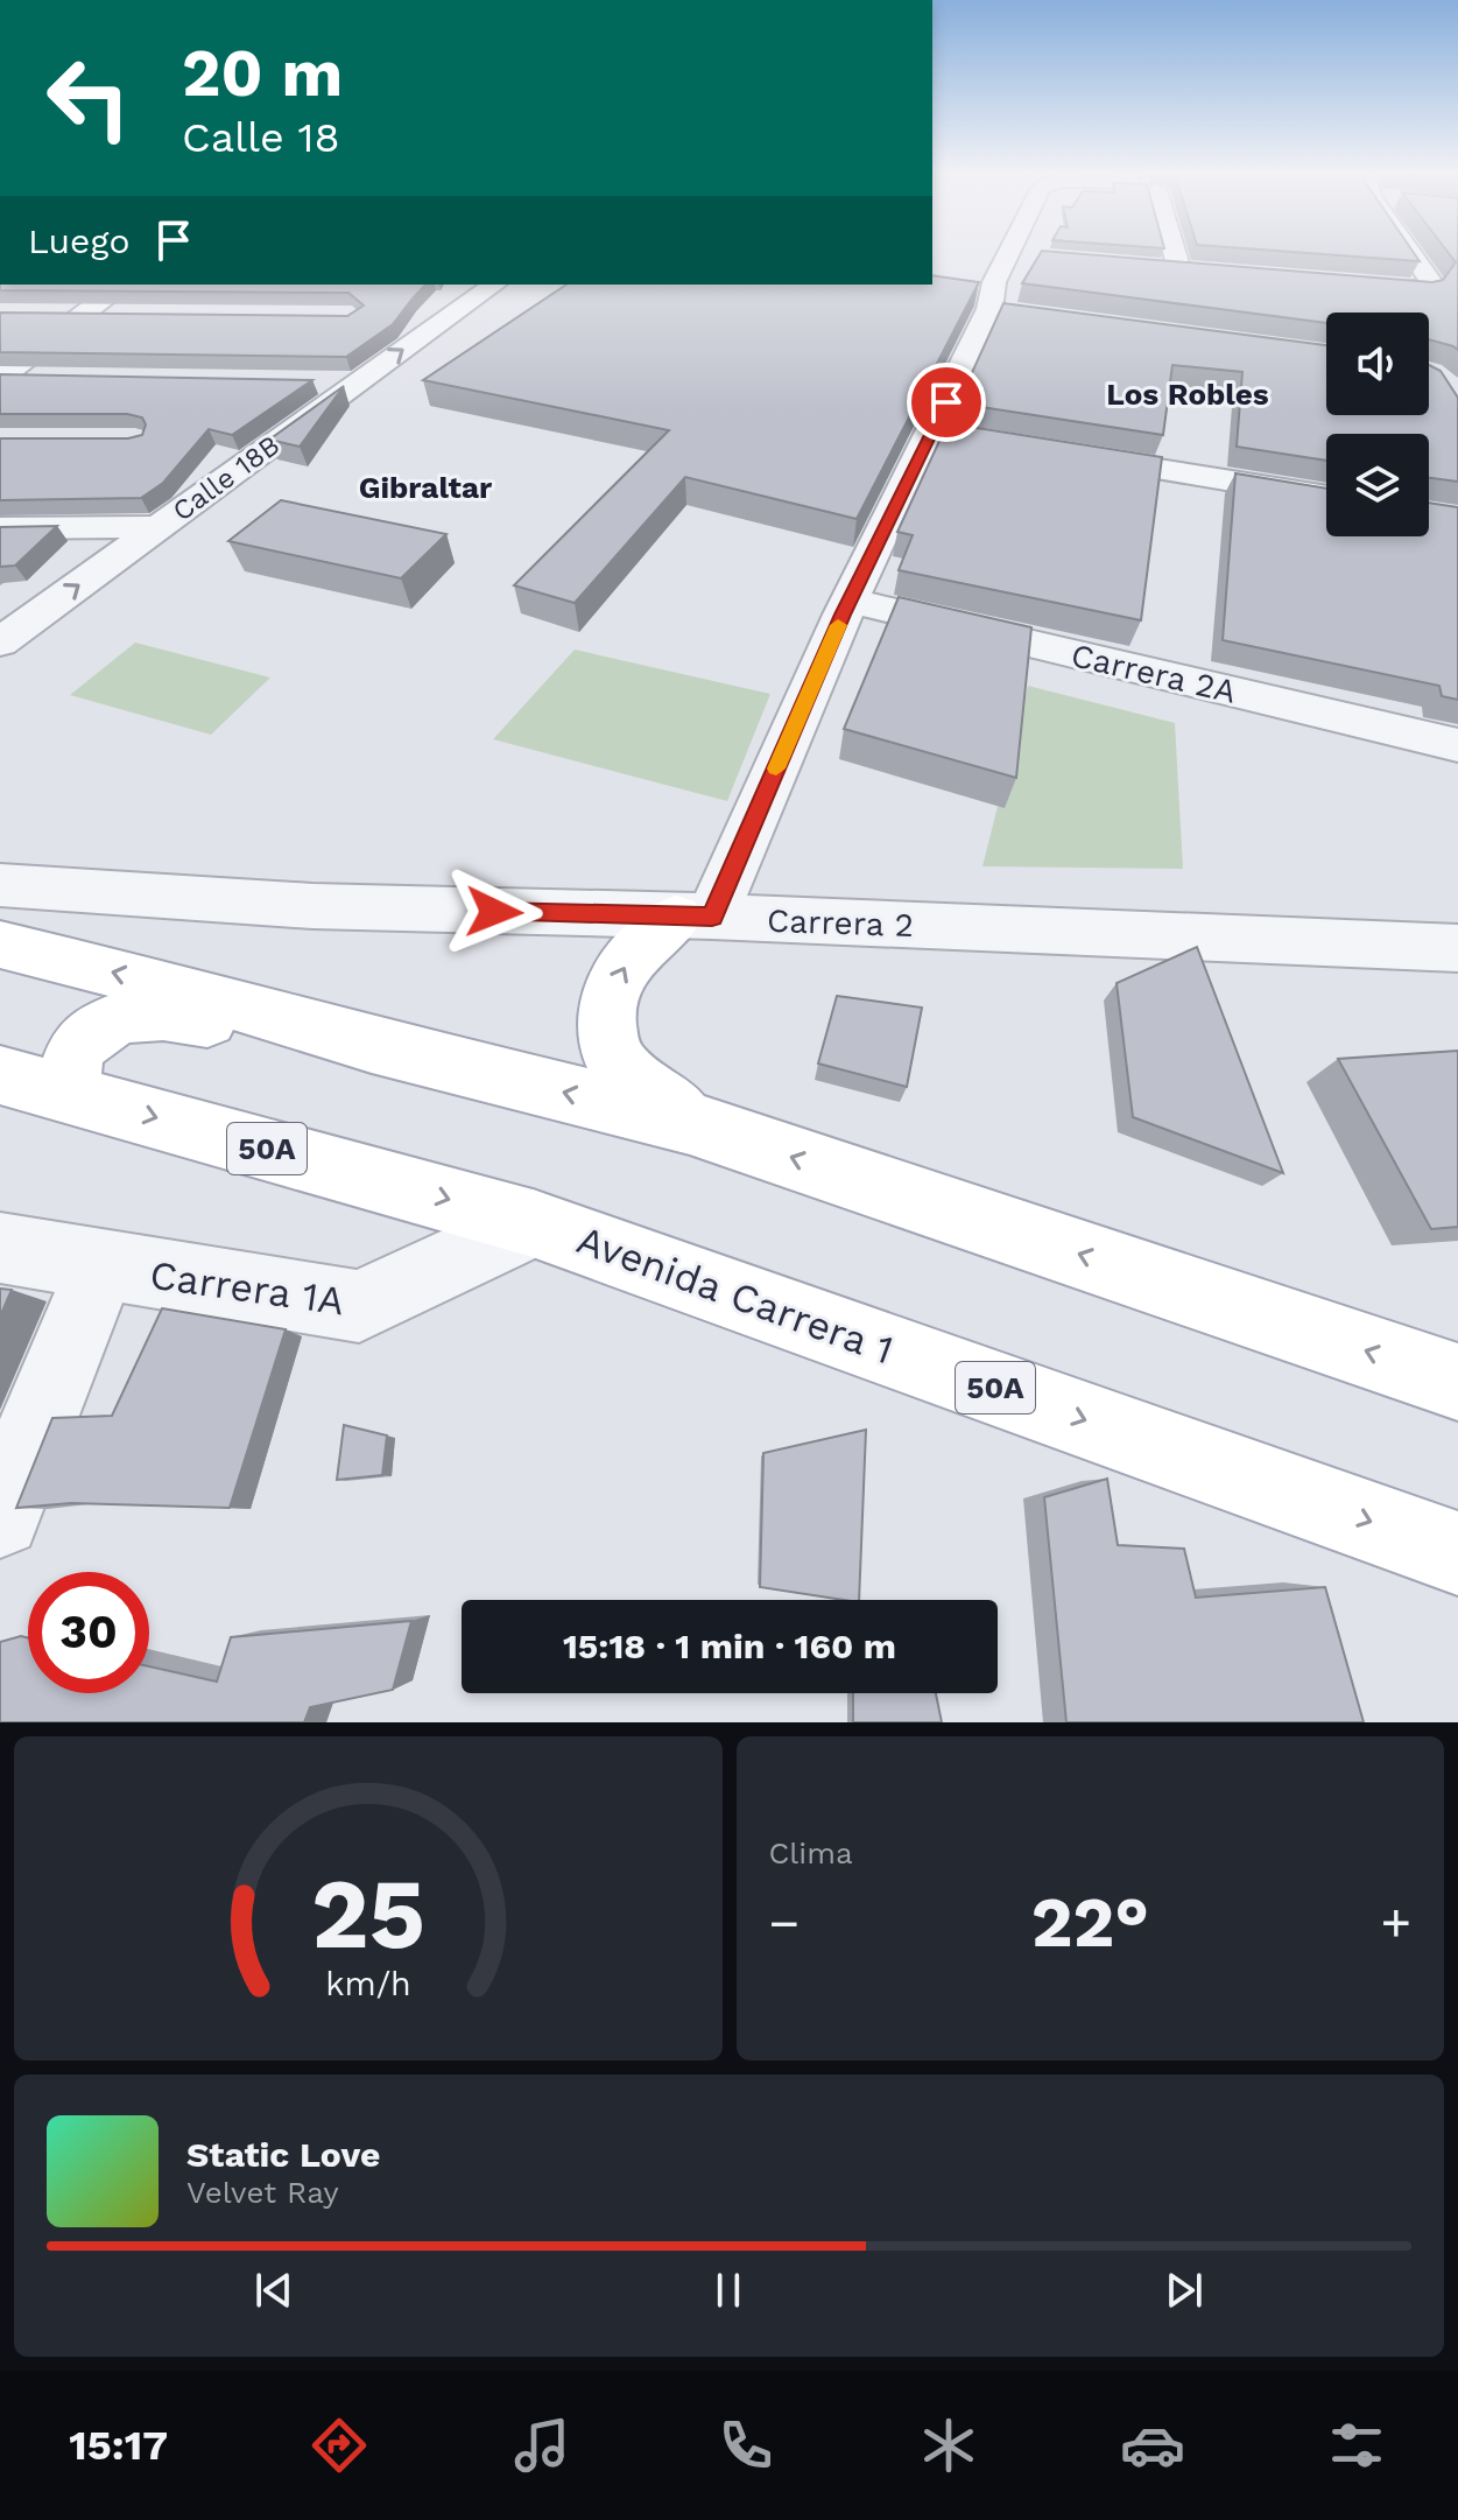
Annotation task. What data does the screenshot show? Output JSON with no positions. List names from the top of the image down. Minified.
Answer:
{"streets":{"main road":["50A","Avenida Carrera 1"],"street":["Calle 18B","Carrera 2A","Carrera 2","Carrera 1A"]},"crossings":[["Carrera 1A","Avenida Carrera 1"]],"one_way":["Calle 18B"],"districts":["Los Robles","Gibraltar"],"page":{"turn":["20 m","Calle 18"],"then":"Luego","limit":"30","trip":"15:18 · 1 min · 160 m","tile":"Clima","heat":["−","22°","+"],"song":["Static Love","Velvet Ray"],"tabs":"15:17","gauge":["25","km/h"]}}
